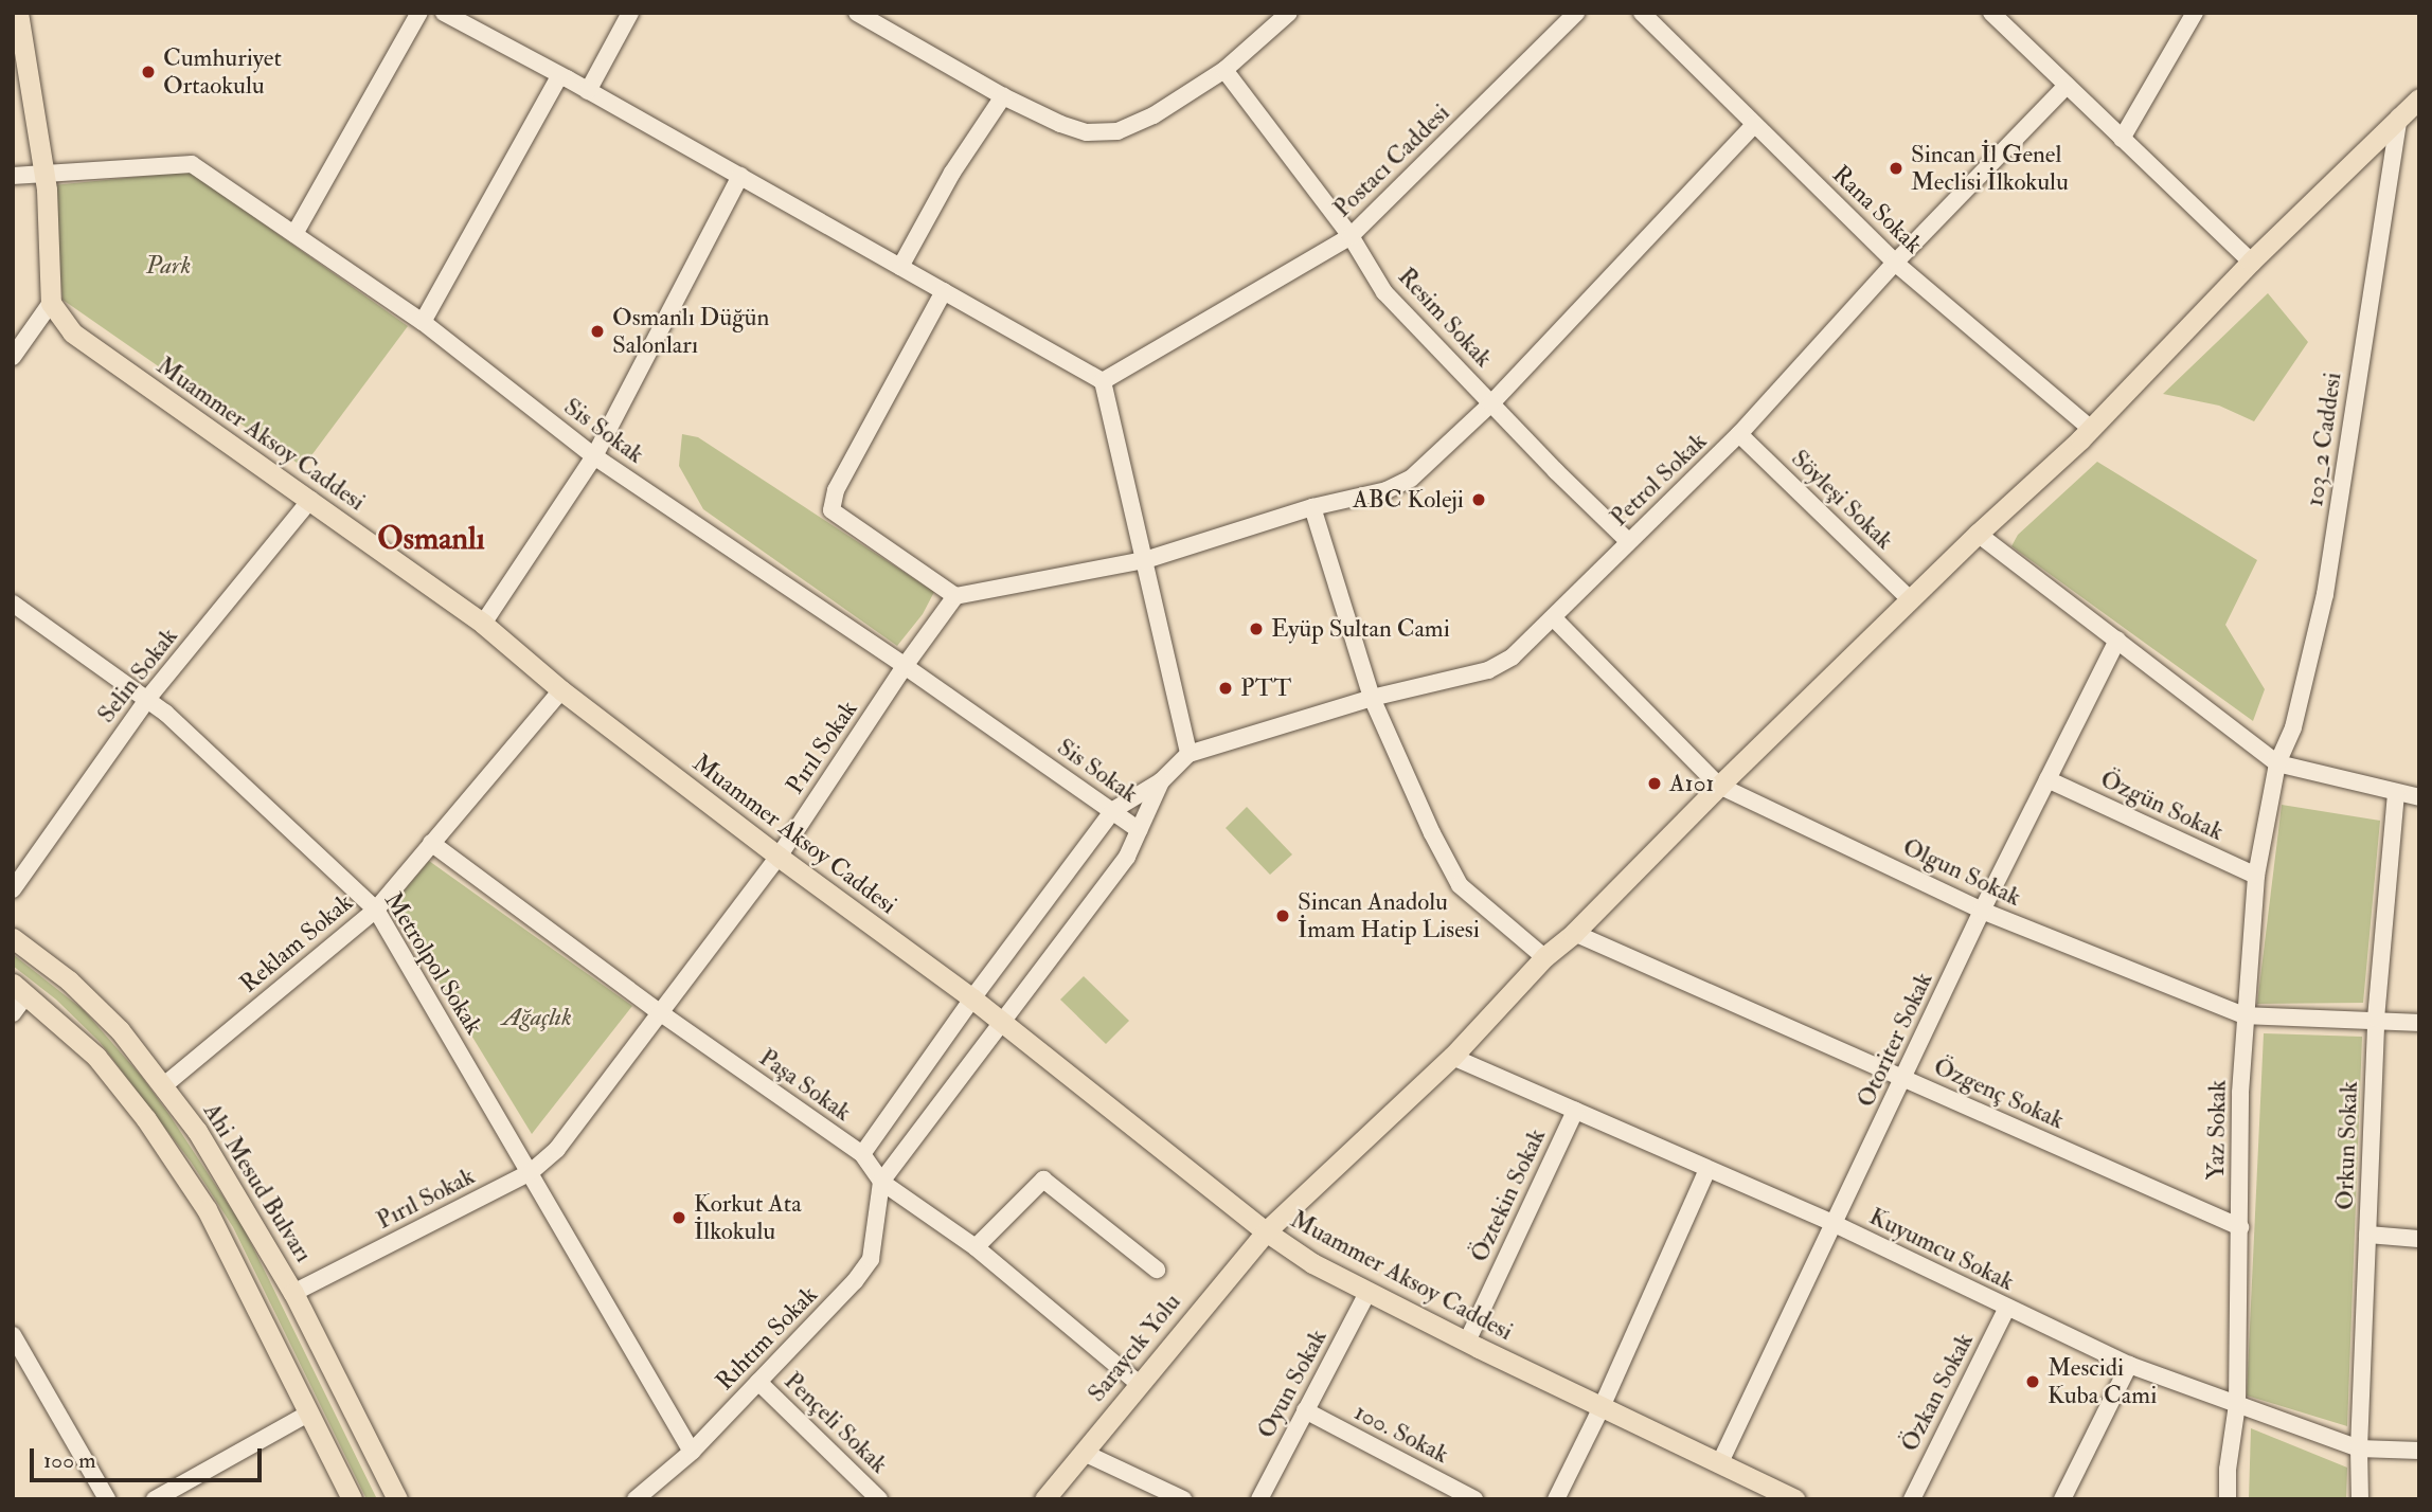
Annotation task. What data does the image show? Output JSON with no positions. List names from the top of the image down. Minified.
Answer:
{"streets":{"main road":["Muammer Aksoy Caddesi","Ahi Mesud Bulvarı","Saraycık Yolu"],"street":["Postacı Caddesi","Rana Sokak","Resim Sokak","Sis Sokak","103_2 Caddesi","Petrol Sokak","Söyleşi Sokak","Selin Sokak","Pırıl Sokak","Özgün Sokak","Olgun Sokak","Reklam Sokak","Metrolpol Sokak","Otoriter Sokak","Paşa Sokak","Özgenç Sokak","Yaz Sokak","Orkun Sokak","Öztekin Sokak","Kuyumcu Sokak","Rıhtım Sokak","Oyun Sokak","Özkan Sokak","Pençeli Sokak","100. Sokak"]},"crossings":[["Postacı Caddesi","Resim Sokak"],["Rana Sokak","Petrol Sokak"],["Rana Sokak","Saraycık Yolu"],["Resim Sokak","Petrol Sokak"],["Sis Sokak","Pırıl Sokak"],["Muammer Aksoy Caddesi","Selin Sokak"],["Muammer Aksoy Caddesi","Pırıl Sokak"],["Muammer Aksoy Caddesi","Reklam Sokak"],["Muammer Aksoy Caddesi","Otoriter Sokak"],["Muammer Aksoy Caddesi","Öztekin Sokak"],["Muammer Aksoy Caddesi","Saraycık Yolu"],["Muammer Aksoy Caddesi","Oyun Sokak"],["103_2 Caddesi","Yaz Sokak"],["103_2 Caddesi","Saraycık Yolu"],["Petrol Sokak","Söyleşi Sokak"],["Petrol Sokak","Olgun Sokak"],["Söyleşi Sokak","Saraycık Yolu"],["Selin Sokak","Metrolpol Sokak"],["Pırıl Sokak","Metrolpol Sokak"],["Pırıl Sokak","Paşa Sokak"],["Pırıl Sokak","Ahi Mesud Bulvarı"],["Özgün Sokak","Otoriter Sokak"],["Özgün Sokak","Yaz Sokak"],["Olgun Sokak","Otoriter Sokak"],["Olgun Sokak","Yaz Sokak"],["Olgun Sokak","Orkun Sokak"],["Olgun Sokak","Saraycık Yolu"],["Reklam Sokak","Metrolpol Sokak"],["Reklam Sokak","Paşa Sokak"],["Reklam Sokak","Ahi Mesud Bulvarı"],["Metrolpol Sokak","Rıhtım Sokak"],["Otoriter Sokak","Özgenç Sokak"],["Otoriter Sokak","Kuyumcu Sokak"],["Paşa Sokak","Rıhtım Sokak"],["Paşa Sokak","Saraycık Yolu"],["Özgenç Sokak","Yaz Sokak"],["Özgenç Sokak","Saraycık Yolu"],["Yaz Sokak","Kuyumcu Sokak"],["Orkun Sokak","Kuyumcu Sokak"],["Öztekin Sokak","Kuyumcu Sokak"],["Kuyumcu Sokak","Saraycık Yolu"],["Kuyumcu Sokak","Özkan Sokak"],["Rıhtım Sokak","Pençeli Sokak"],["Oyun Sokak","100. Sokak"]],"districts":["Osmanlı"],"parks":["Park","Ağaçlık"],"places":["Cumhuriyet Ortaokulu","Sincan İl Genel Meclisi İlkokulu","Osmanlı Düğün Salonları","ABC Koleji","Eyüp Sultan Cami","PTT","A101","Sincan Anadolu İmam Hatip Lisesi","Korkut Ata İlkokulu","Mescidi Kuba Cami"],"scale_bar":"100 m"}
